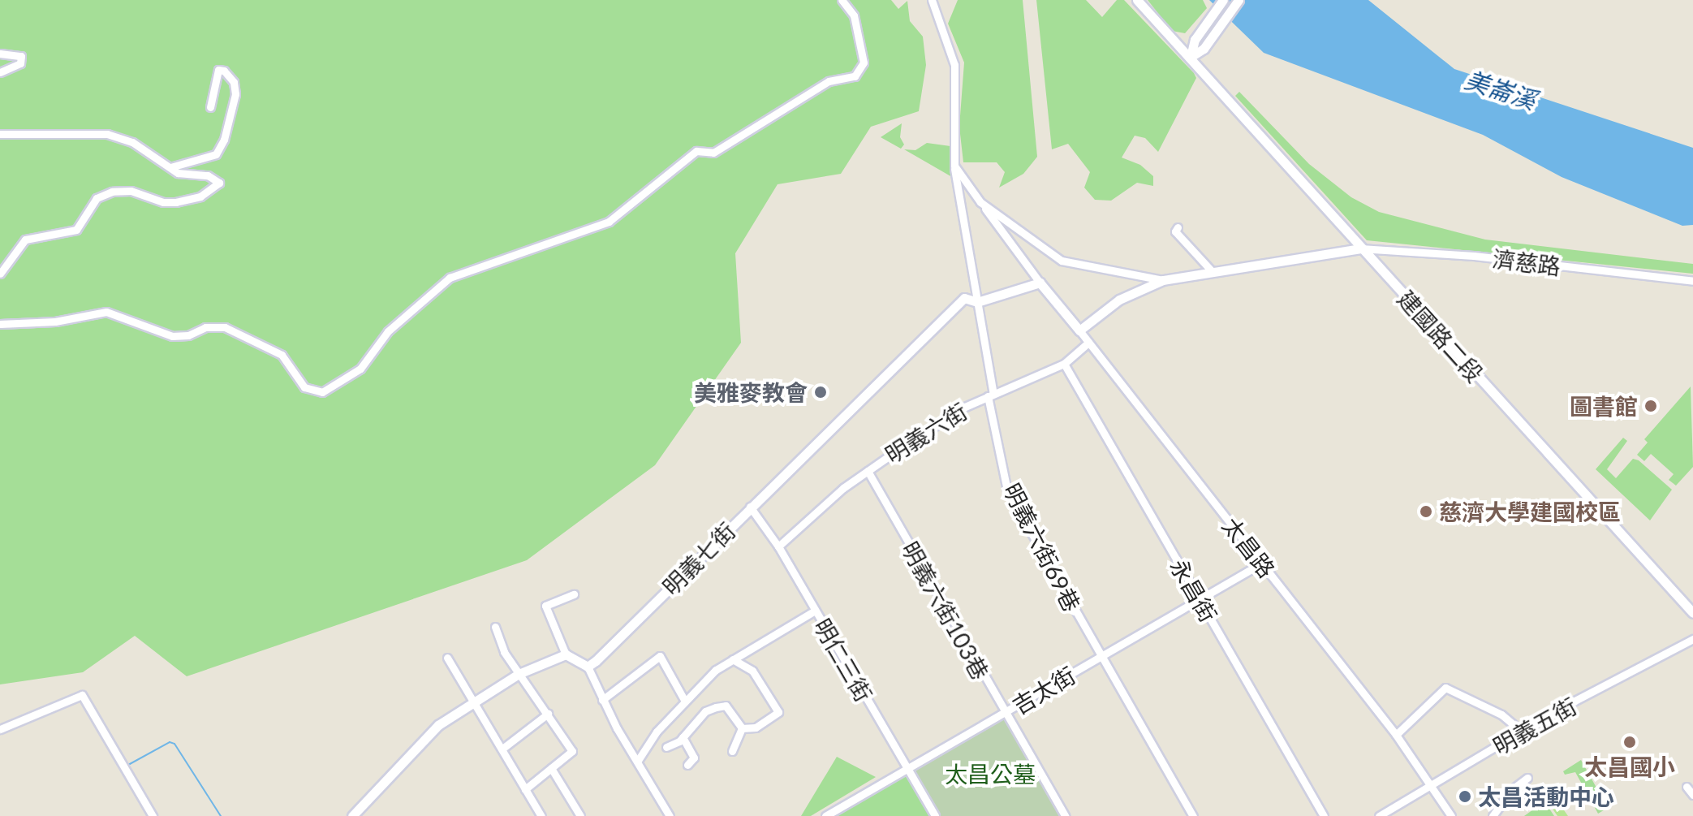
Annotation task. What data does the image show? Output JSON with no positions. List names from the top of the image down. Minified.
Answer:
{"streets":{"street":["濟慈路","建國路二段","明義六街","明義六街69巷","太昌路","明義七街","永昌街","明義六街103巷","明仁三街","吉太街","明義五街"]},"crossings":[["濟慈路","建國路二段"],["明義六街","明義六街69巷"],["明義六街","太昌路"],["明義六街","永昌街"],["明義六街","明義六街103巷"],["明義六街","明仁三街"],["明義六街69巷","明義七街"],["明義六街69巷","吉太街"],["太昌路","明義七街"],["太昌路","吉太街"],["太昌路","明義五街"],["明義七街","明仁三街"],["永昌街","吉太街"],["明義六街103巷","吉太街"],["明仁三街","吉太街"]],"water":["美崙溪"],"parks":["太昌公墓"],"places":["美雅麥教會","圖書館","慈濟大學建國校區","太昌國小","太昌活動中心"]}
